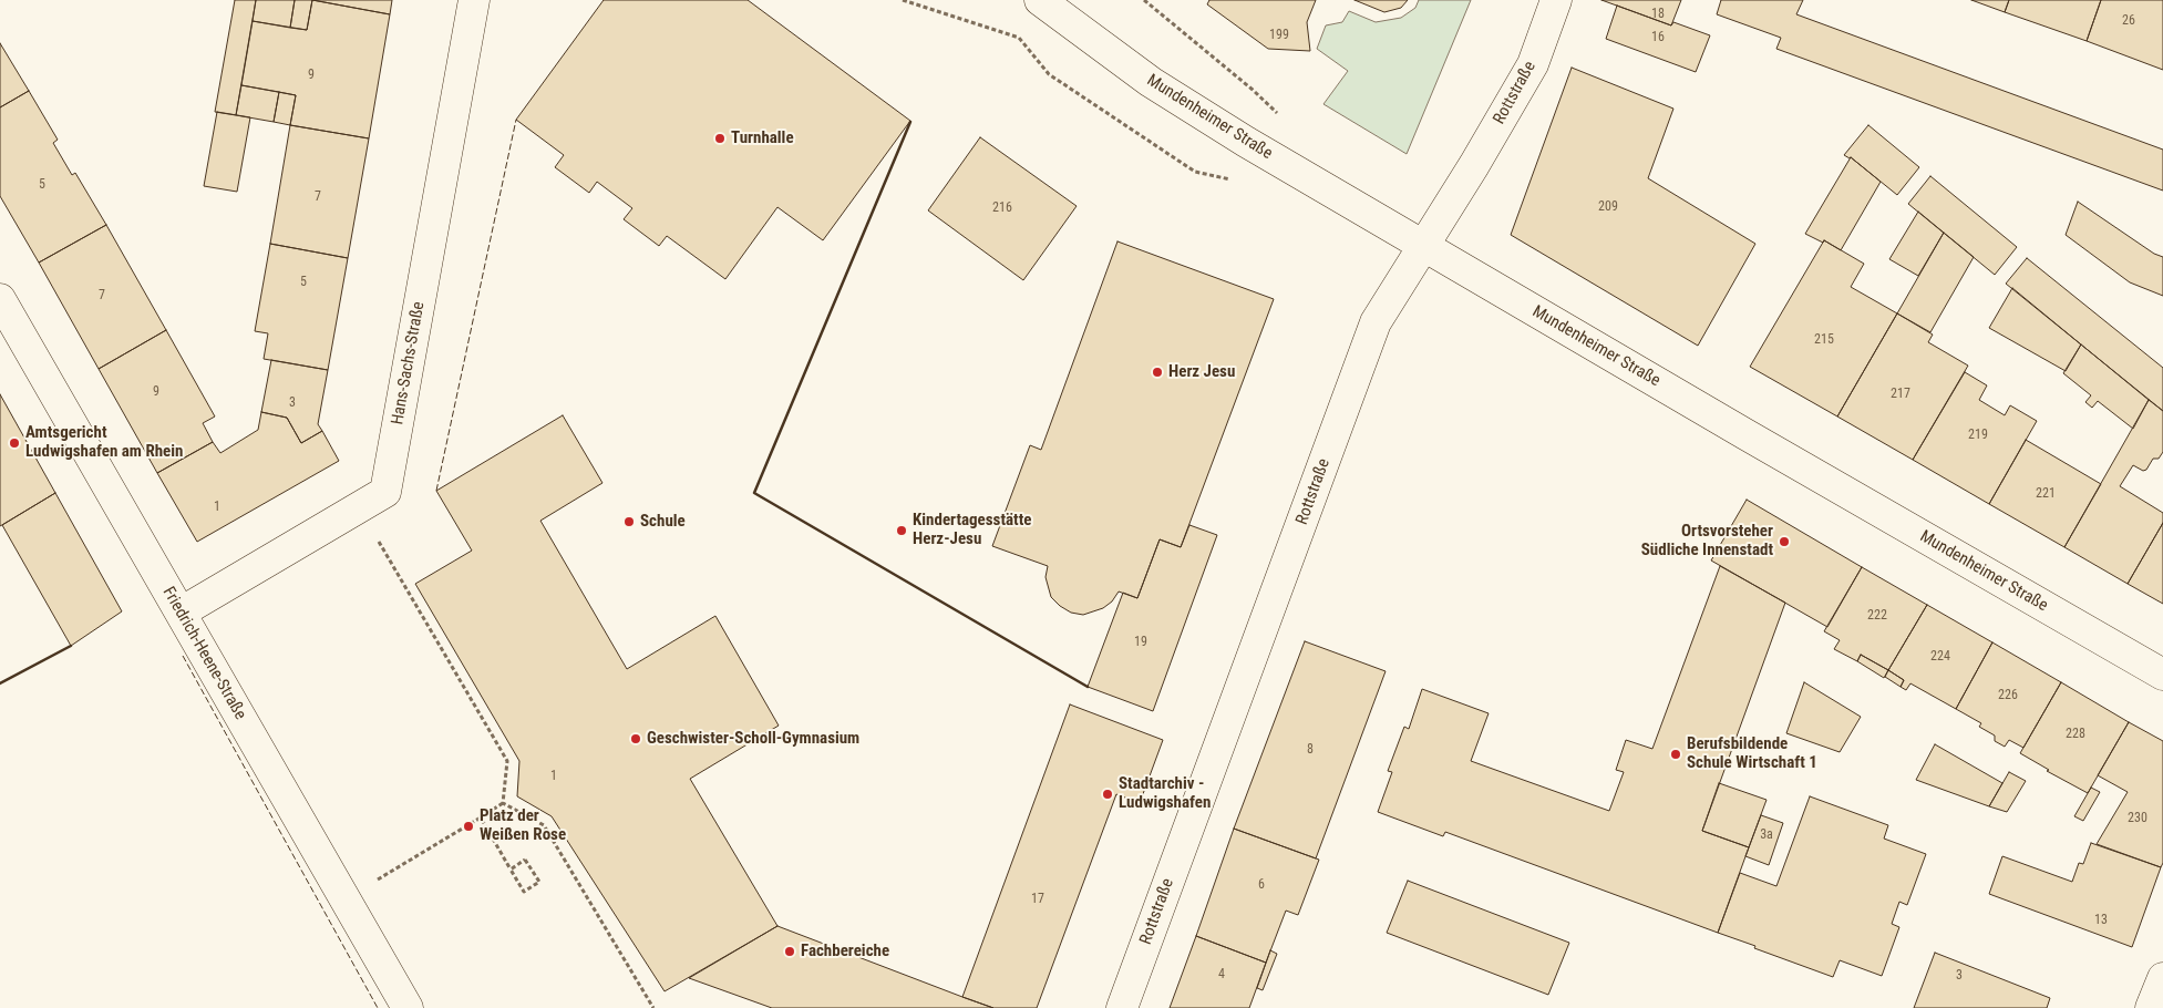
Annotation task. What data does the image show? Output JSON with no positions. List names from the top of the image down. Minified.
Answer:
{"streets":{"street":["Rottstraße","Mundenheimer Straße","Hans-Sachs-Straße","Friedrich-Heene-Straße"]},"crossings":[["Rottstraße","Mundenheimer Straße"],["Hans-Sachs-Straße","Friedrich-Heene-Straße"]],"places":["Turnhalle","Herz Jesu","Amtsgericht Ludwigshafen am Rhein","Schule","Kindertagesstätte Herz-Jesu","Ortsvorsteher Südliche Innenstadt","Geschwister-Scholl-Gymnasium","Berufsbildende Schule Wirtschaft 1","Stadtarchiv - Ludwigshafen","Platz der Weißen Rose","Fachbereiche"],"house_numbers":["18","26","199","16","9","5","7","209","216","5","7","215","9","217","3","219","221","1","222","19","224","226","228","8","1","230","3a","6","17","13","4","3"]}
